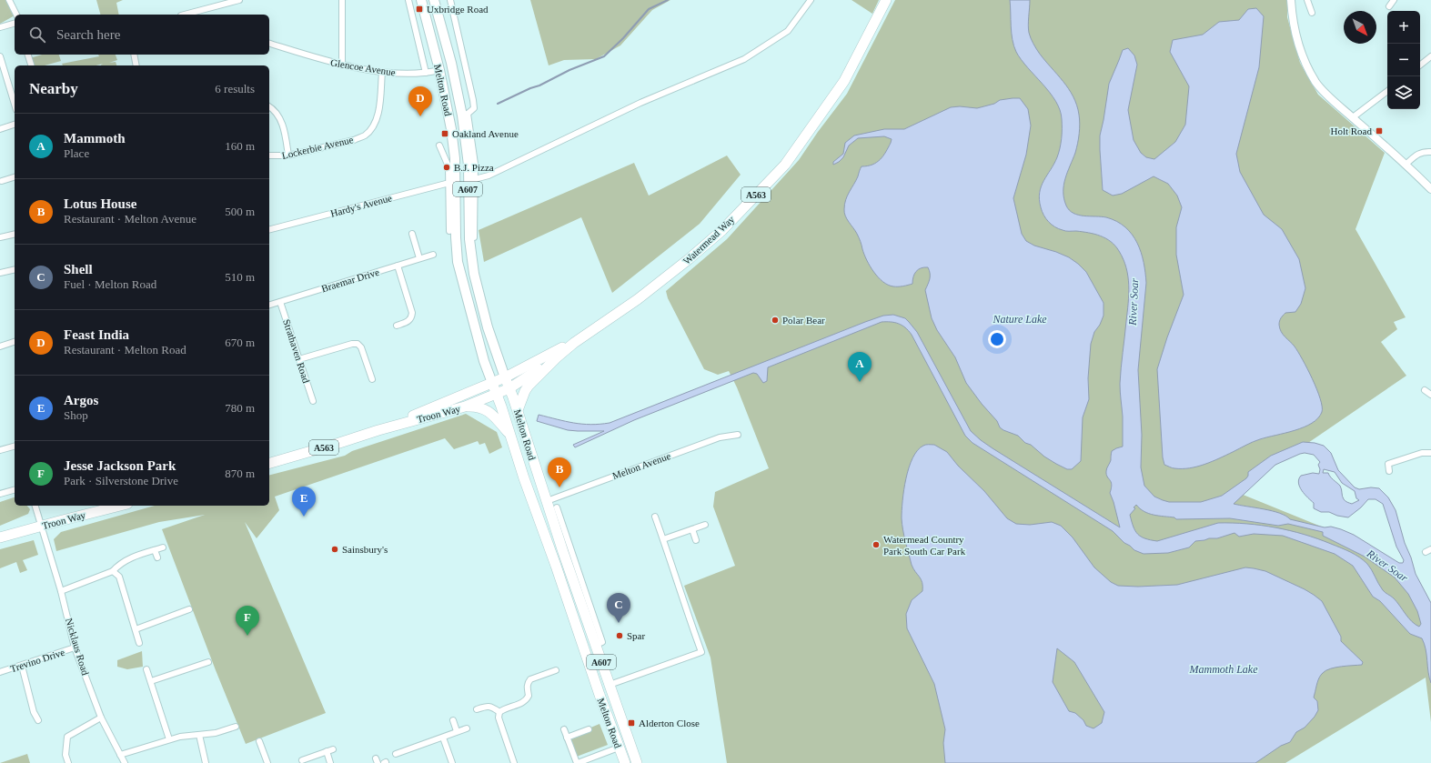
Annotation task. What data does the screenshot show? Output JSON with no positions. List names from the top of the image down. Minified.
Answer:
{"streets":{"highway":["Melton Road","A607","A563","Watermead Way","Troon Way"],"street":["Glencoe Avenue","Lockerbie Avenue","Hardy's Avenue","Braemar Drive","Strathaven Road","Melton Avenue","Nicklaus Road","Trevino Drive"]},"crossings":[["Glencoe Avenue","Melton Road"],["Glencoe Avenue","Lockerbie Avenue"],["Melton Road","Hardy's Avenue"],["Melton Road","Watermead Way"],["Melton Road","Troon Way"],["Melton Road","Melton Avenue"],["Watermead Way","Troon Way"],["Braemar Drive","Strathaven Road"],["Troon Way","Nicklaus Road"],["Nicklaus Road","Trevino Drive"]],"water":["River Soar","Nature Lake","Mammoth Lake"],"places":{"transit":["Uxbridge Road","Holt Road","Oakland Avenue","Alderton Close"],"other":["B.J. Pizza","Polar Bear","Watermead Country Park South Car Park","Sainsbury's","Spar"]},"north":"bottom right","page":{"map_buttons":["+","−"],"search":"Search here","heading":["Nearby","6 results"],"pins":["D","A","B","E","C","F"],"list":[{"mark":"A","name":"Mammoth","note":"Place","value":"160 m"},{"mark":"B","name":"Lotus House","note":"Restaurant · Melton Avenue","value":"500 m"},{"mark":"C","name":"Shell","note":"Fuel · Melton Road","value":"510 m"},{"mark":"D","name":"Feast India","note":"Restaurant · Melton Road","value":"670 m"},{"mark":"E","name":"Argos","note":"Shop","value":"780 m"},{"mark":"F","name":"Jesse Jackson Park","note":"Park · Silverstone Drive","value":"870 m"}]}}
